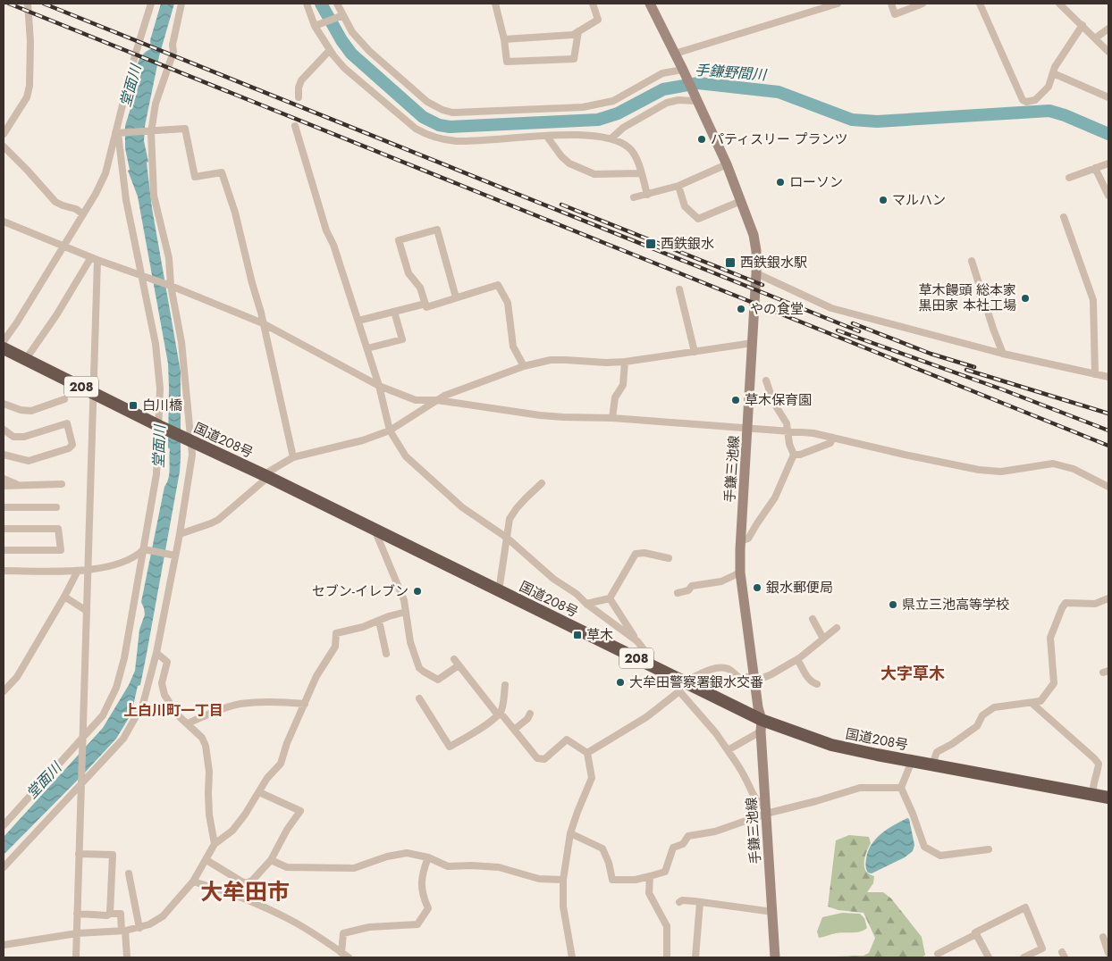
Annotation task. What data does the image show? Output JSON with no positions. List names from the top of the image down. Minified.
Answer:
{"streets":{"highway":["208","国道208号"],"main road":["手鎌三池線"]},"crossings":[["国道208号","手鎌三池線"]],"districts":["大字草木","上白川町一丁目","大牟田市"],"water":["手鎌野間川","堂面川"],"places":{"other":["パティスリー プランツ","ローソン","マルハン","草木饅頭 総本家 黒田家 本社工場","やの食堂","草木保育園","銀水郵便局","セブン-イレブン","県立三池高等学校","大牟田警察署銀水交番"],"transit":["西鉄銀水","西鉄銀水駅","白川橋","草木"]}}
